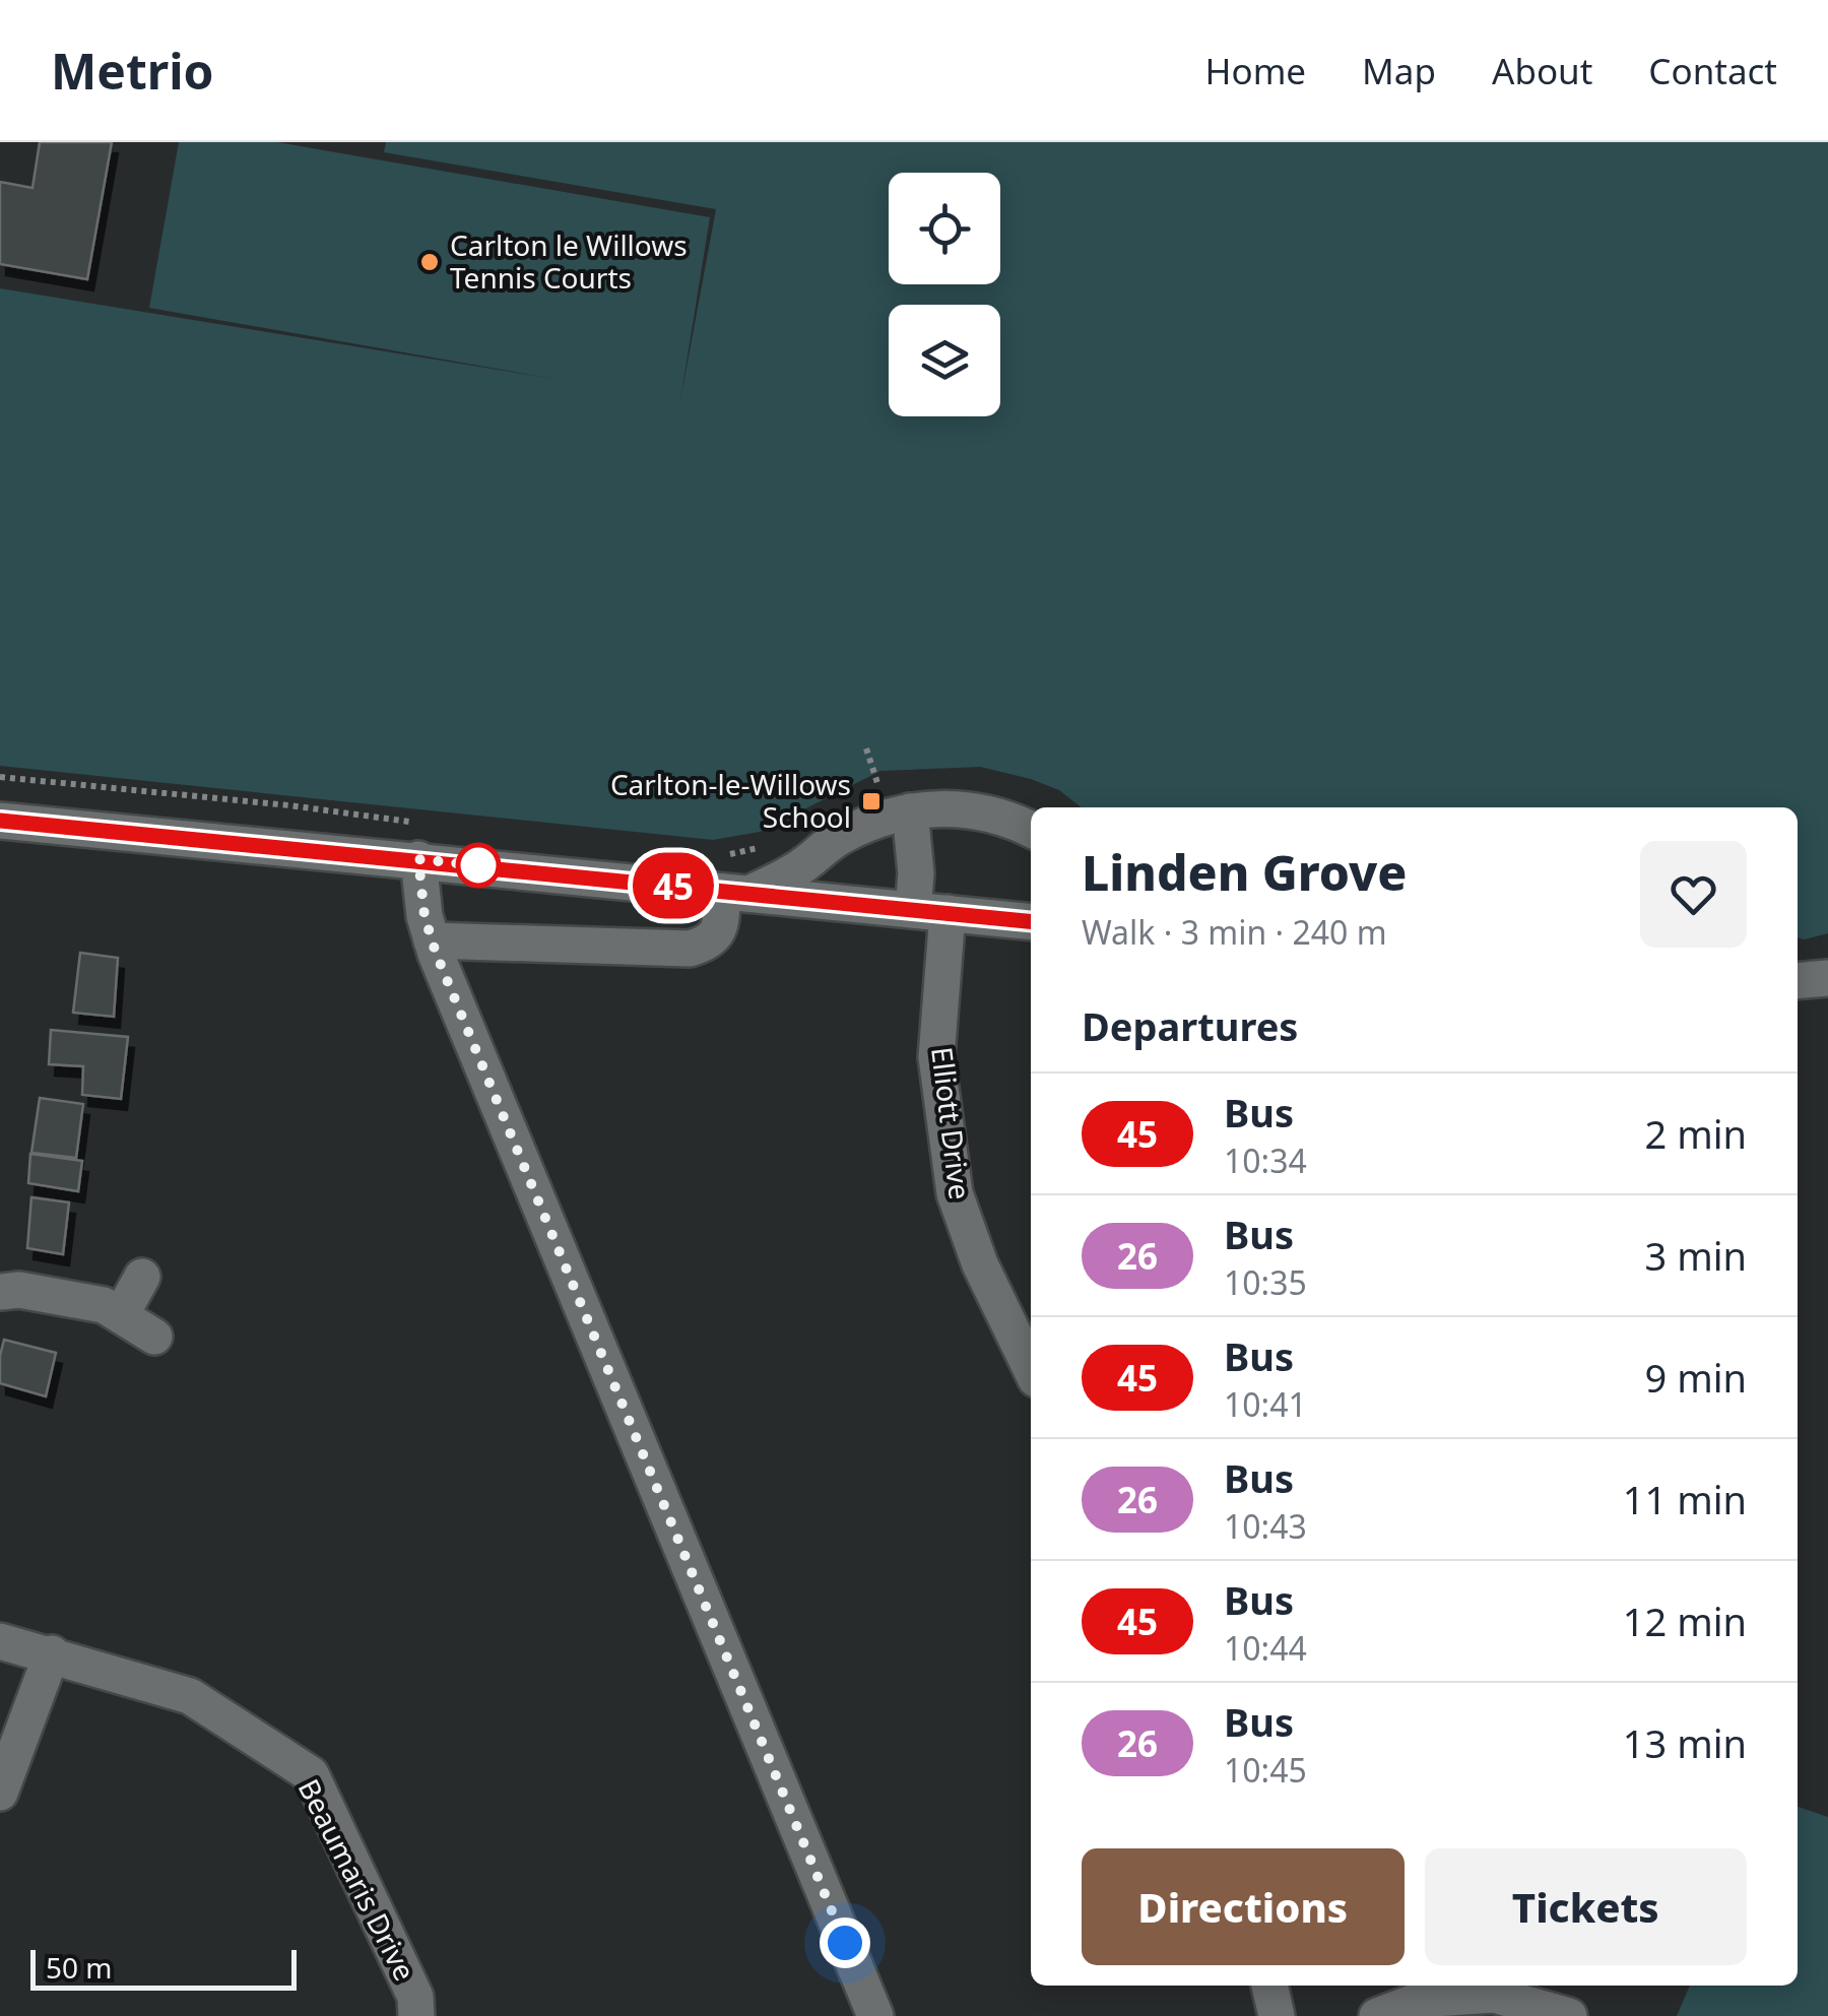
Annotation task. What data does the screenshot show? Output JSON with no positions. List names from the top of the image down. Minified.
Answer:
{"streets":{"street":["Elliott Drive","Beaumaris Drive"]},"places":{"other":["Carlton le Willows Tennis Courts"],"transit":["Carlton-le-Willows School"]},"lines":["bus line 45"],"scale_bar":"50 m","page":{"header":"Metrio","nav":["Home","Map","About","Contact"],"on_map":"45","heading":[["Linden Grove","Walk · 3 min · 240 m"],"Departures"],"list":[{"mark":"45","name":"Bus","note":"10:34","value":"2 min"},{"mark":"26","name":"Bus","note":"10:35","value":"3 min"},{"mark":"45","name":"Bus","note":"10:41","value":"9 min"},{"mark":"26","name":"Bus","note":"10:43","value":"11 min"},{"mark":"45","name":"Bus","note":"10:44","value":"12 min"},{"mark":"26","name":"Bus","note":"10:45","value":"13 min"}],"buttons":["Directions","Tickets"],"scale":"50 m"}}
